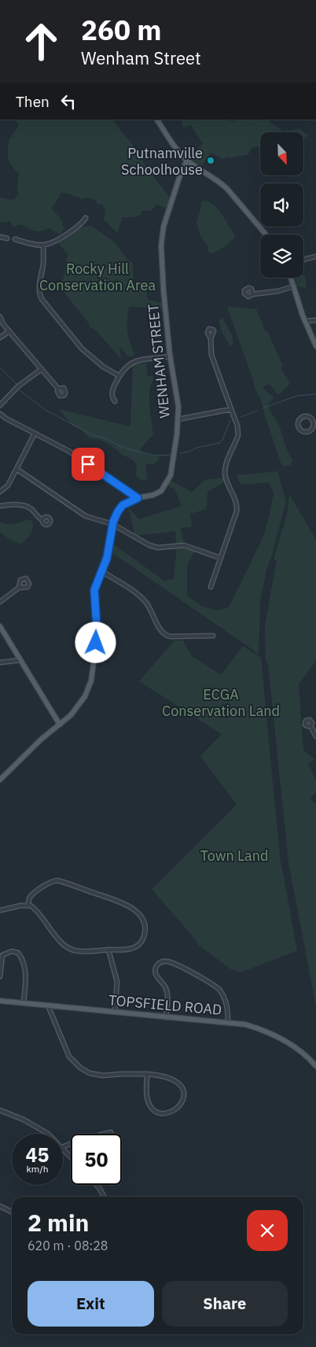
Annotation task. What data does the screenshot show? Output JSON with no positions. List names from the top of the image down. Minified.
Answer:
{"streets":{"main road":["WENHAM STREET","TOPSFIELD ROAD"]},"parks":["Rocky Hill Conservation Area","ECGA Conservation Land","Town Land"],"places":["Putnamville Schoolhouse"],"north":"bottom right","page":{"turn":["260 m","Wenham Street"],"then":"Then","speed":"45 km/h","limit":"50","heading":["2 min","620 m · 08:28"],"buttons":["Exit","Share"]}}
